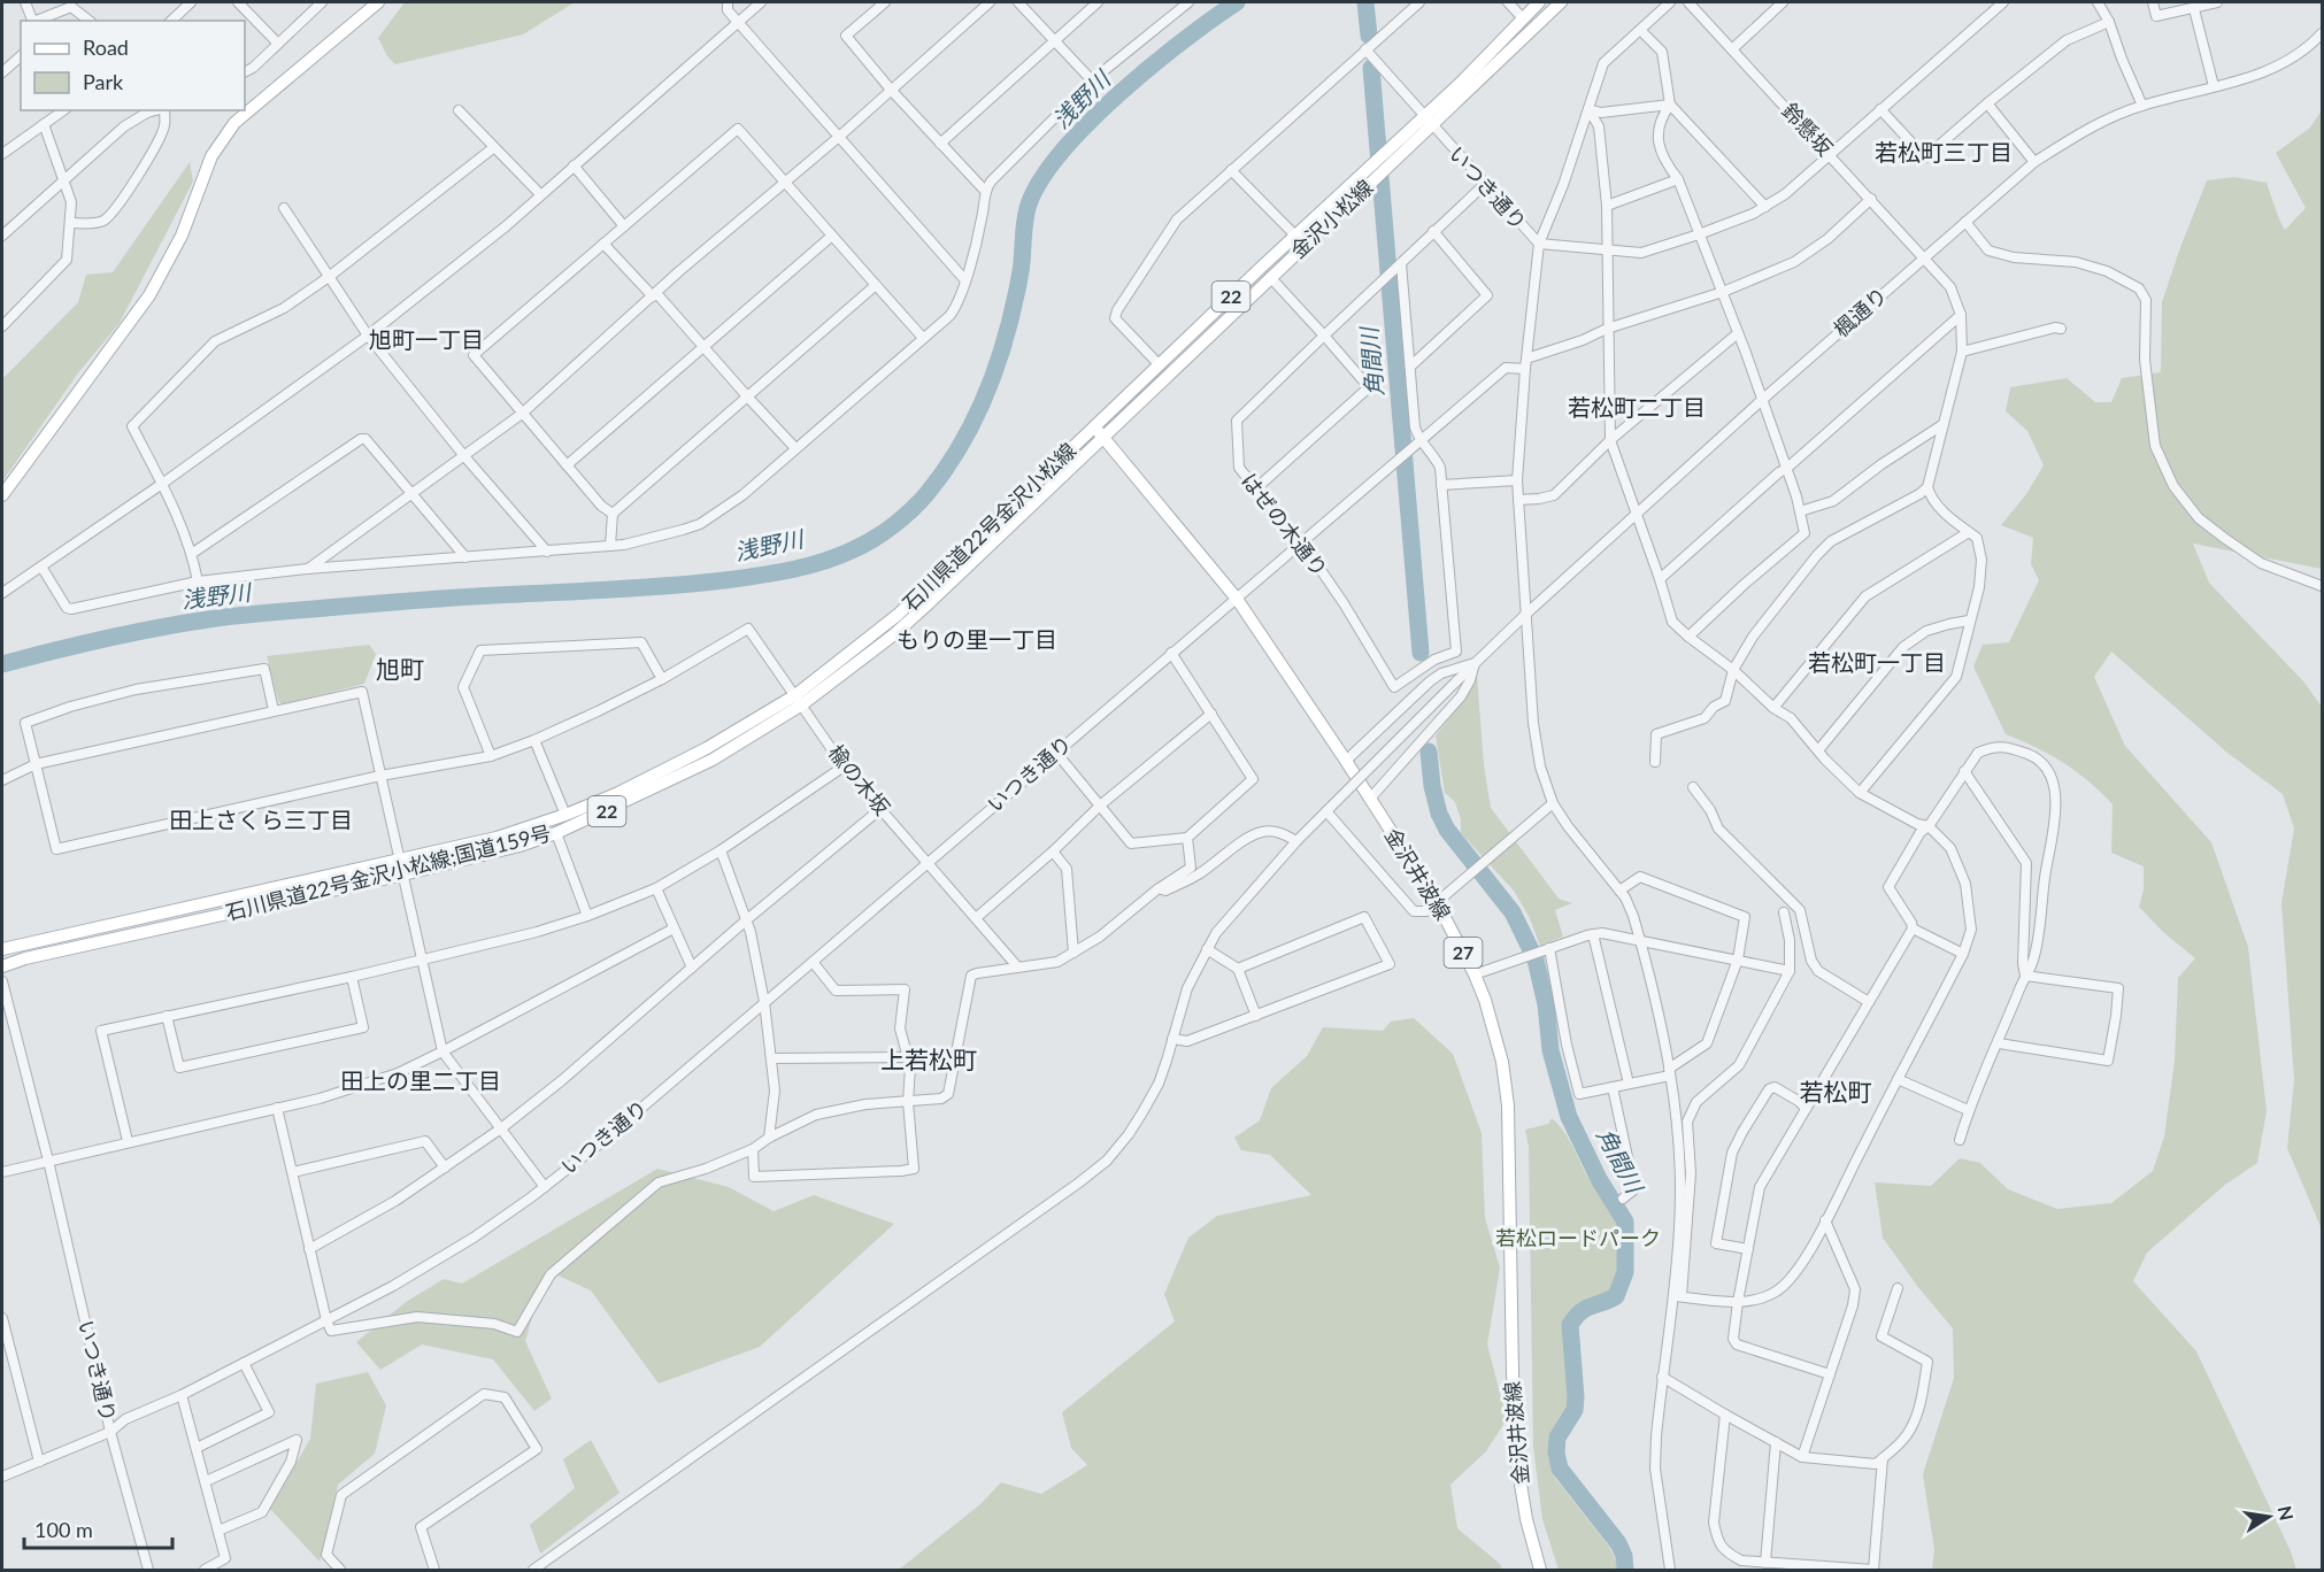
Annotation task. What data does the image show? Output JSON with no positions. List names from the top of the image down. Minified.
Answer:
{"streets":{"main road":["金沢小松線","22","石川県道22号金沢小松線","石川県道22号金沢小松線;国道159号","金沢井波線","27"],"street":["鈴懸坂","いつき通り","楓通り","はぜの木通り","楡の木坂"]},"crossings":[["鈴懸坂","楓通り"],["いつき通り","金沢小松線"],["いつき通り","楓通り"],["いつき通り","はぜの木通り"],["いつき通り","楡の木坂"],["いつき通り","金沢井波線"],["金沢小松線","石川県道22号金沢小松線"],["金沢小松線","石川県道22号金沢小松線;国道159号"],["金沢小松線","金沢井波線"],["石川県道22号金沢小松線","楡の木坂"],["石川県道22号金沢小松線","石川県道22号金沢小松線;国道159号"],["石川県道22号金沢小松線","金沢井波線"],["楡の木坂","石川県道22号金沢小松線;国道159号"],["石川県道22号金沢小松線;国道159号","金沢井波線"]],"districts":["若松町三丁目","旭町一丁目","若松町二丁目","もりの里一丁目","若松町一丁目","旭町","田上さくら三丁目","上若松町","田上の里二丁目","若松町"],"water":["浅野川","角間川"],"parks":["若松ロードパーク"],"legend":["Road","Park"],"scale_bar":"100 m","north":"right"}
